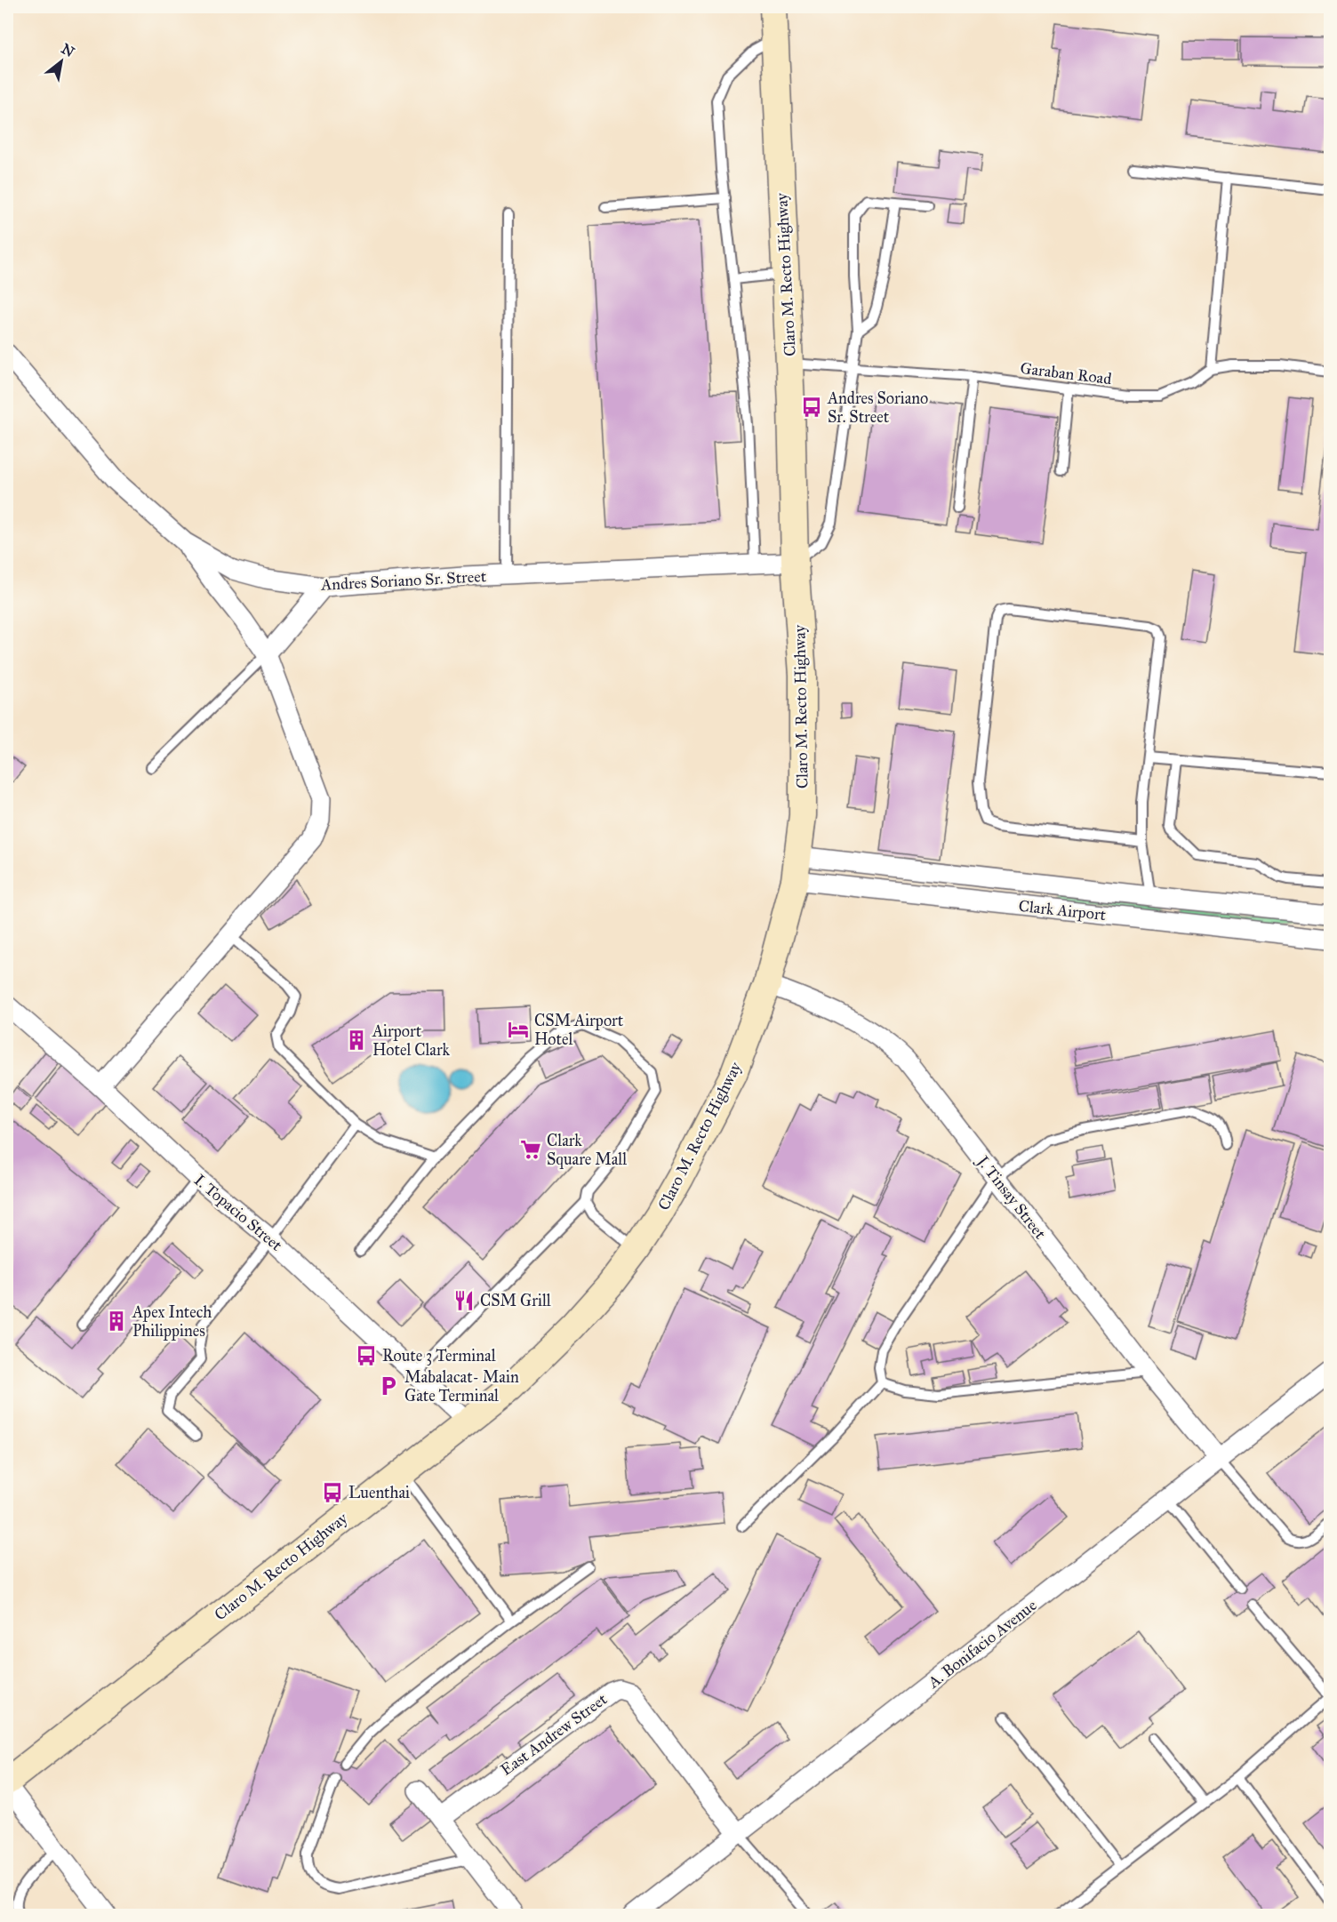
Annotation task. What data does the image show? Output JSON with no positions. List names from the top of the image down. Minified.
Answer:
{"streets":{"main road":["Claro M. Recto Highway"],"street":["Andres Soriano Sr. Street","Clark Airport","J. Tinsay Street","I. Topacio Street","A. Bonifacio Avenue","East Andrew Street"],"lane":["Garaban Road"]},"crossings":[["Claro M. Recto Highway","Garaban Road"],["Claro M. Recto Highway","Andres Soriano Sr. Street"],["Claro M. Recto Highway","Clark Airport"],["Claro M. Recto Highway","J. Tinsay Street"],["Claro M. Recto Highway","I. Topacio Street"],["J. Tinsay Street","A. Bonifacio Avenue"],["A. Bonifacio Avenue","East Andrew Street"]],"places":{"bus stop":["Andres Soriano Sr. Street","Route 3 Terminal","Luenthai"],"hotel":["CSM Airport Hotel"],"building":["Airport Hotel Clark","Apex Intech Philippines"],"supermarket":["Clark Square Mall"],"restaurant":["CSM Grill"],"parking":["Mabalacat- Main Gate Terminal"]},"north":"top right"}
